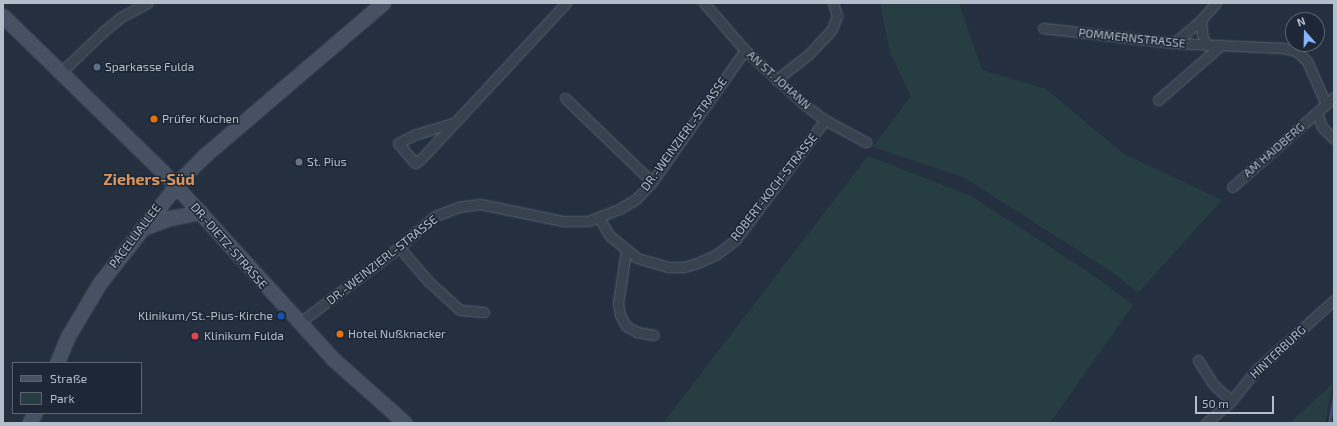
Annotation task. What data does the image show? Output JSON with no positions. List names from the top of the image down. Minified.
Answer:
{"streets":{"main road":["PACELLIALLEE","DR.-DIETZ-STRASSE"],"street":["POMMERNSTRASSE","AN ST. JOHANN","DR.-WEINZIERL-STRASSE","AM HAIDBERG","ROBERT-KOCH-STRASSE","HINTERBURG"]},"crossings":[["POMMERNSTRASSE","AM HAIDBERG"],["AN ST. JOHANN","DR.-WEINZIERL-STRASSE"],["AN ST. JOHANN","ROBERT-KOCH-STRASSE"],["DR.-WEINZIERL-STRASSE","ROBERT-KOCH-STRASSE"],["DR.-WEINZIERL-STRASSE","DR.-DIETZ-STRASSE"],["PACELLIALLEE","DR.-DIETZ-STRASSE"]],"districts":["Ziehers-Süd"],"places":["Sparkasse Fulda","Prüfer Kuchen","St. Pius","Klinikum/St.-Pius-Kirche","Hotel Nußknacker","Klinikum Fulda"],"legend":["Straße","Park"],"scale_bar":"50 m","north":"top"}
